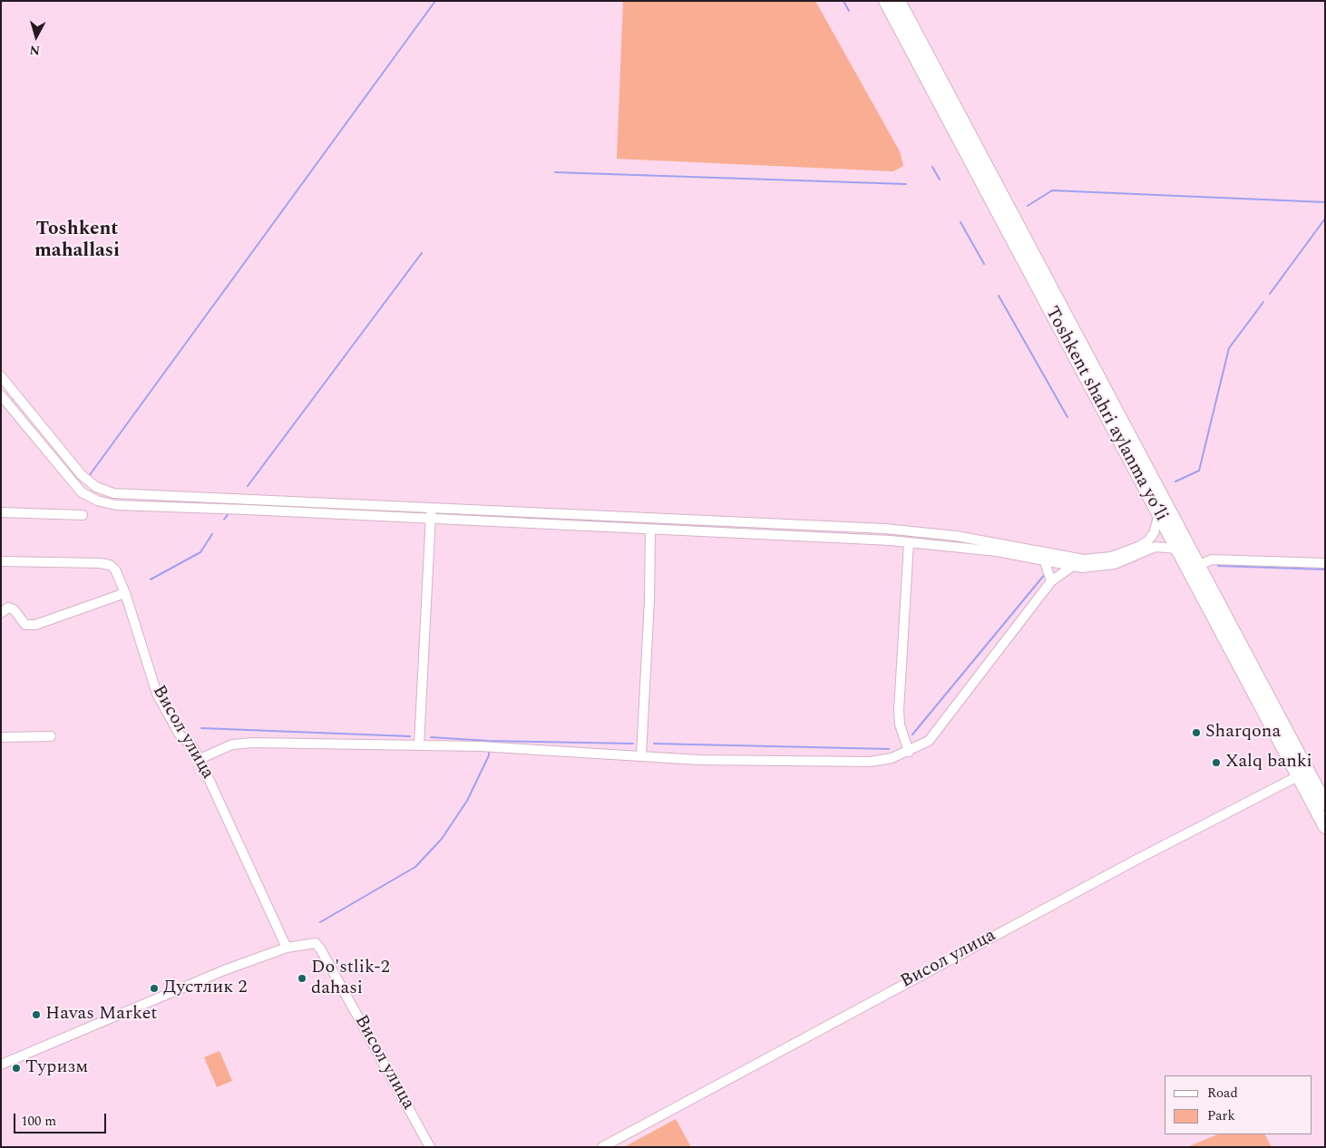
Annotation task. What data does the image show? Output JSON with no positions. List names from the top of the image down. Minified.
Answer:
{"streets":{"highway":["Toshkent shahri aylanma yoʻli"],"street":["Висол улица"]},"crossings":[["Toshkent shahri aylanma yoʻli","Висол улица"]],"districts":["Toshkent mahallasi"],"places":["Sharqona","Xalq banki","Do'stlik-2 dahasi","Дустлик 2","Havas Market","Туризм"],"legend":["Road","Park"],"scale_bar":"100 m","north":"bottom"}
